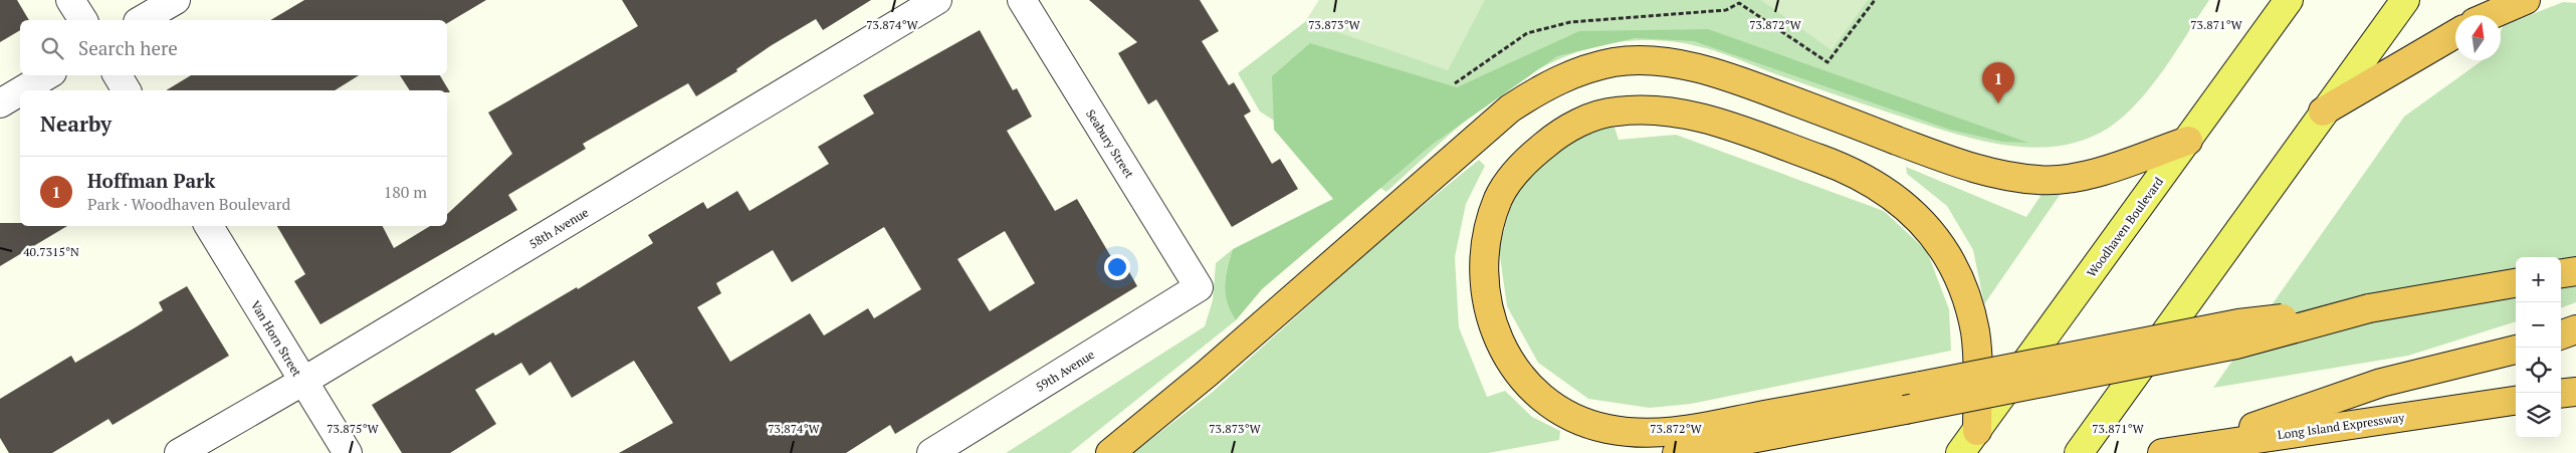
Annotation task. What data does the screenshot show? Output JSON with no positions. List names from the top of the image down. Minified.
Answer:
{"streets":{"highway":["Long Island Expressway"],"main road":["Woodhaven Boulevard"],"street":["Seabury Street","58th Avenue","Van Horn Street","59th Avenue"]},"crossings":[["Seabury Street","59th Avenue"],["58th Avenue","Van Horn Street"]],"north":"top","page":{"search":"Search here","pins":"1","heading":"Nearby","list":[{"mark":"1","name":"Hoffman Park","note":"Park · Woodhaven Boulevard","value":"180 m"}],"map_buttons":["+","−"]},"coordinates":["73.874°W","73.873°W","73.872°W","73.871°W","40.7315°N","73.875°W"]}
